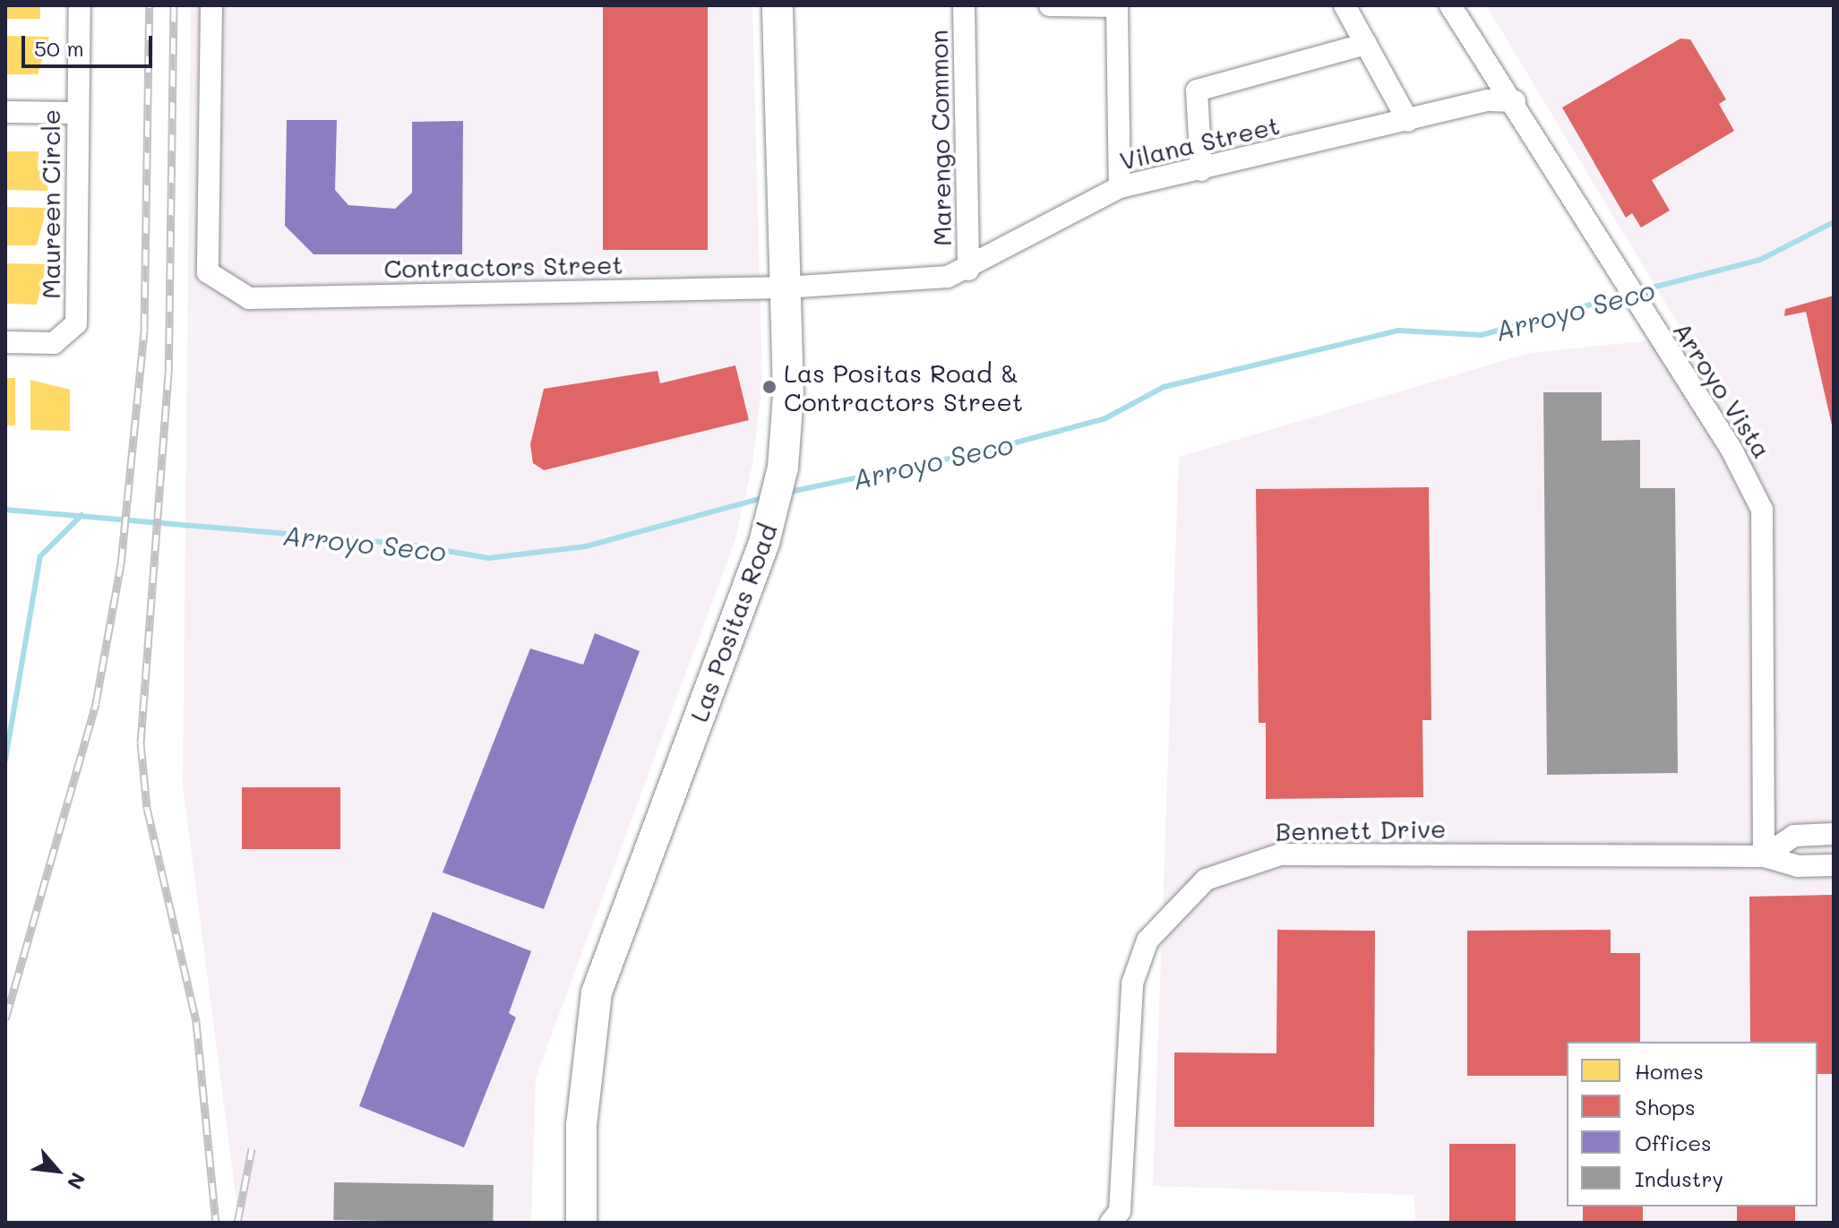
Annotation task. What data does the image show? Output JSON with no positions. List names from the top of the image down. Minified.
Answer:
{"streets":{"main road":["Las Positas Road"],"street":["Marengo Common","Vilana Street","Maureen Circle","Contractors Street","Arroyo Vista","Bennett Drive"]},"crossings":[["Marengo Common","Vilana Street"],["Vilana Street","Contractors Street"],["Vilana Street","Arroyo Vista"],["Vilana Street","Las Positas Road"],["Contractors Street","Las Positas Road"],["Arroyo Vista","Bennett Drive"]],"water":["Arroyo Seco"],"places":["Las Positas Road & Contractors Street"],"legend":["Homes","Shops","Offices","Industry"],"scale_bar":"50 m","north":"bottom right"}
